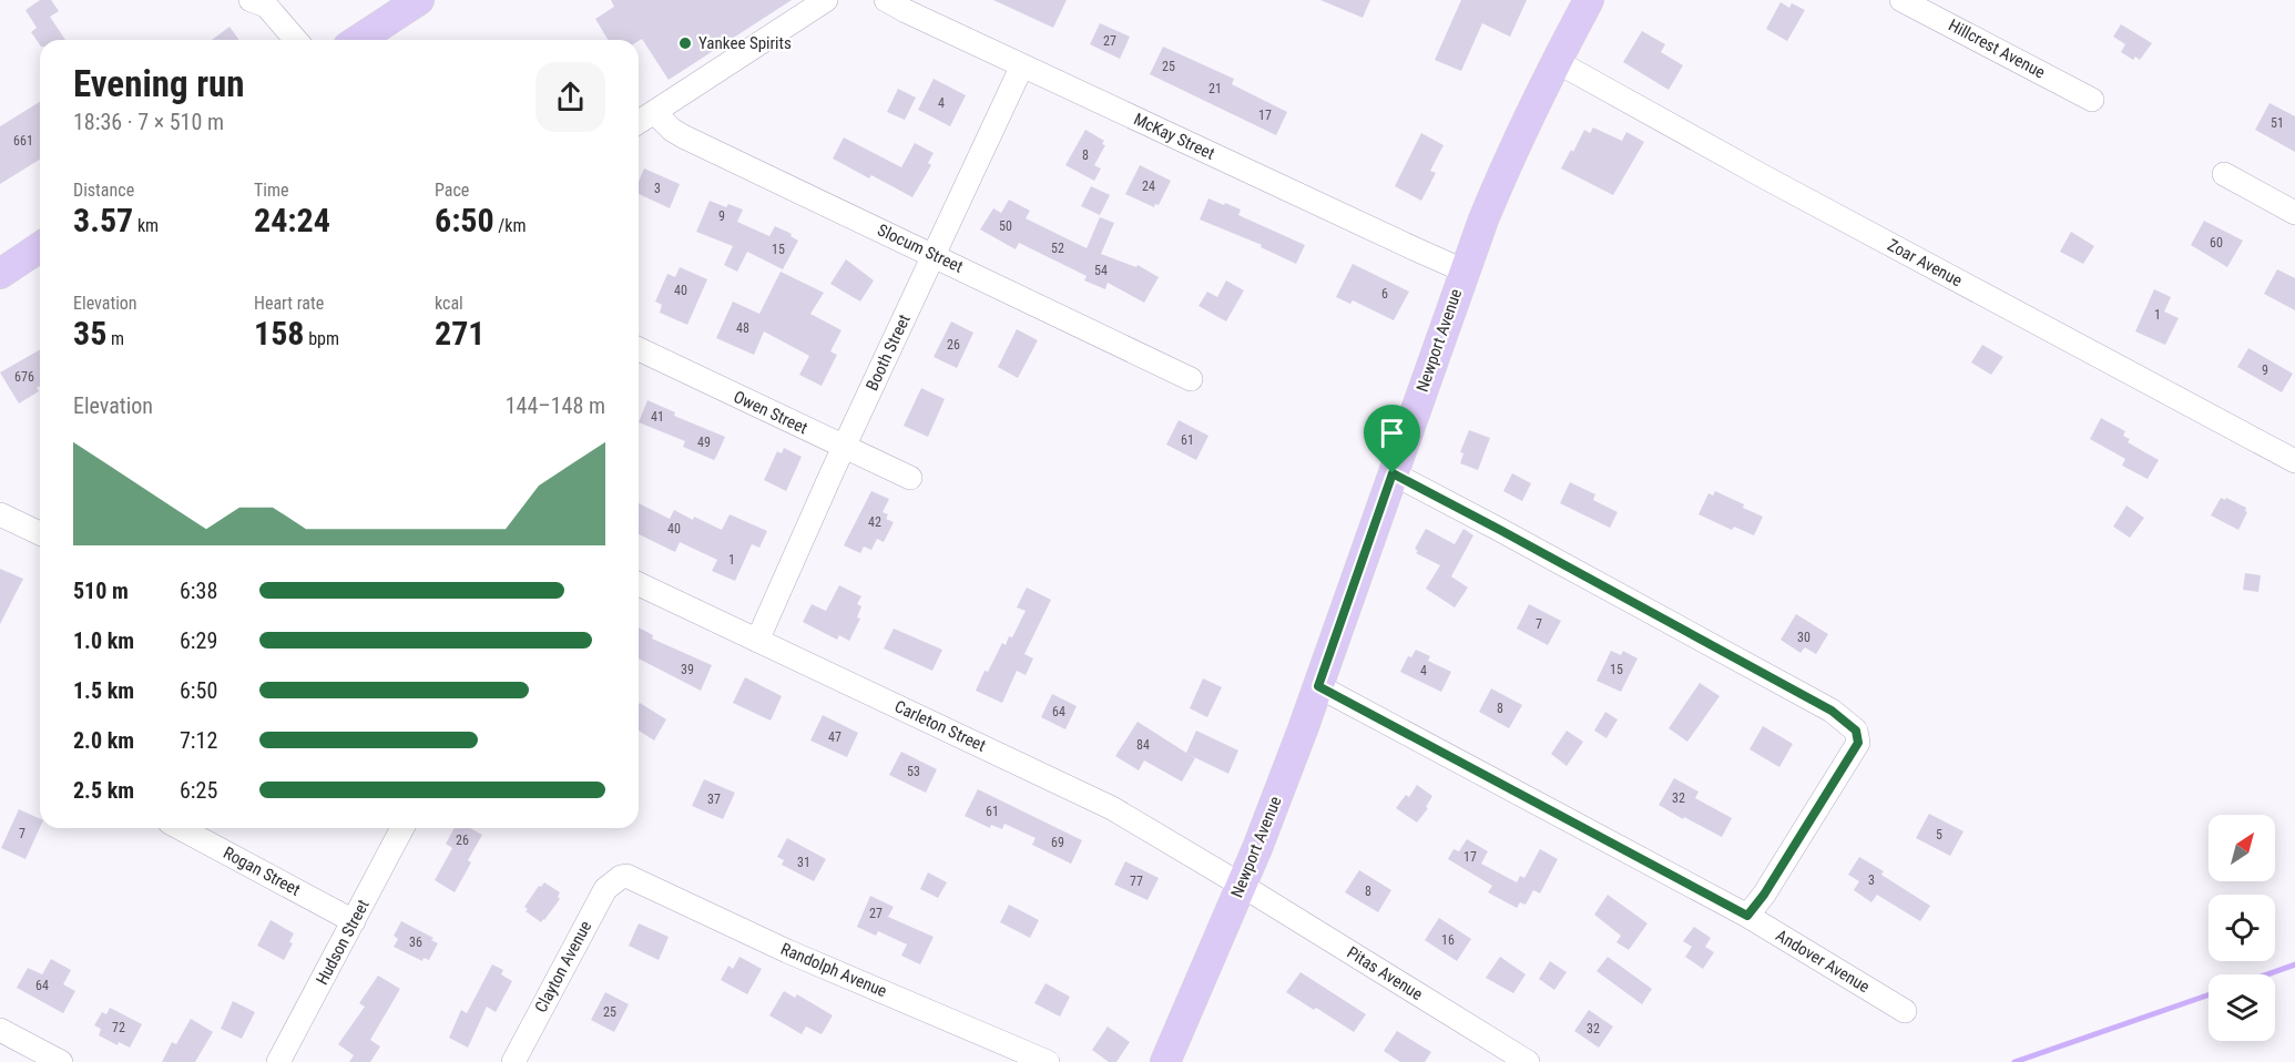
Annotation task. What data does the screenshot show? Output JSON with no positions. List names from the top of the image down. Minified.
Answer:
{"streets":{"main road":["Newport Avenue"],"street":["Hillcrest Avenue","McKay Street","Slocum Street","Zoar Avenue","Booth Street","Owen Street","Carleton Street","Rogan Street","Hudson Street","Andover Avenue","Clayton Avenue","Randolph Avenue","Pitas Avenue"]},"crossings":[["McKay Street","Newport Avenue"],["McKay Street","Booth Street"],["Slocum Street","Booth Street"],["Zoar Avenue","Newport Avenue"],["Newport Avenue","Carleton Street"],["Newport Avenue","Andover Avenue"],["Newport Avenue","Pitas Avenue"],["Booth Street","Owen Street"],["Booth Street","Carleton Street"],["Carleton Street","Pitas Avenue"],["Rogan Street","Hudson Street"],["Clayton Avenue","Randolph Avenue"]],"places":["Yankee Spirits"],"house_numbers":["27","25","21","4","17","51","661","8","24","3","9","50","60","52","15","54","40","6","1","48","26","9","676","41","61","49","42","40","1","7","30","39","15","4","8","64","47","84","53","32","37","61","7","5","26","69","17","31","3","77","8","27","16","36","64","25","72","32"],"north":"top right","page":{"heading":["Evening run","18:36 · 7 × 510 m"],"stats":[["Distance","3.57 km"],["Time","24:24"],["Pace","6:50 /km"],["Elevation","35 m"],["Heart rate","158 bpm"],["kcal","271"]],"chart":["Elevation","144–148 m"],"list":[{"name":"510 m","note":"6:38"},{"name":"1.0 km","note":"6:29"},{"name":"1.5 km","note":"6:50"},{"name":"2.0 km","note":"7:12"},{"name":"2.5 km","note":"6:25"}]}}
